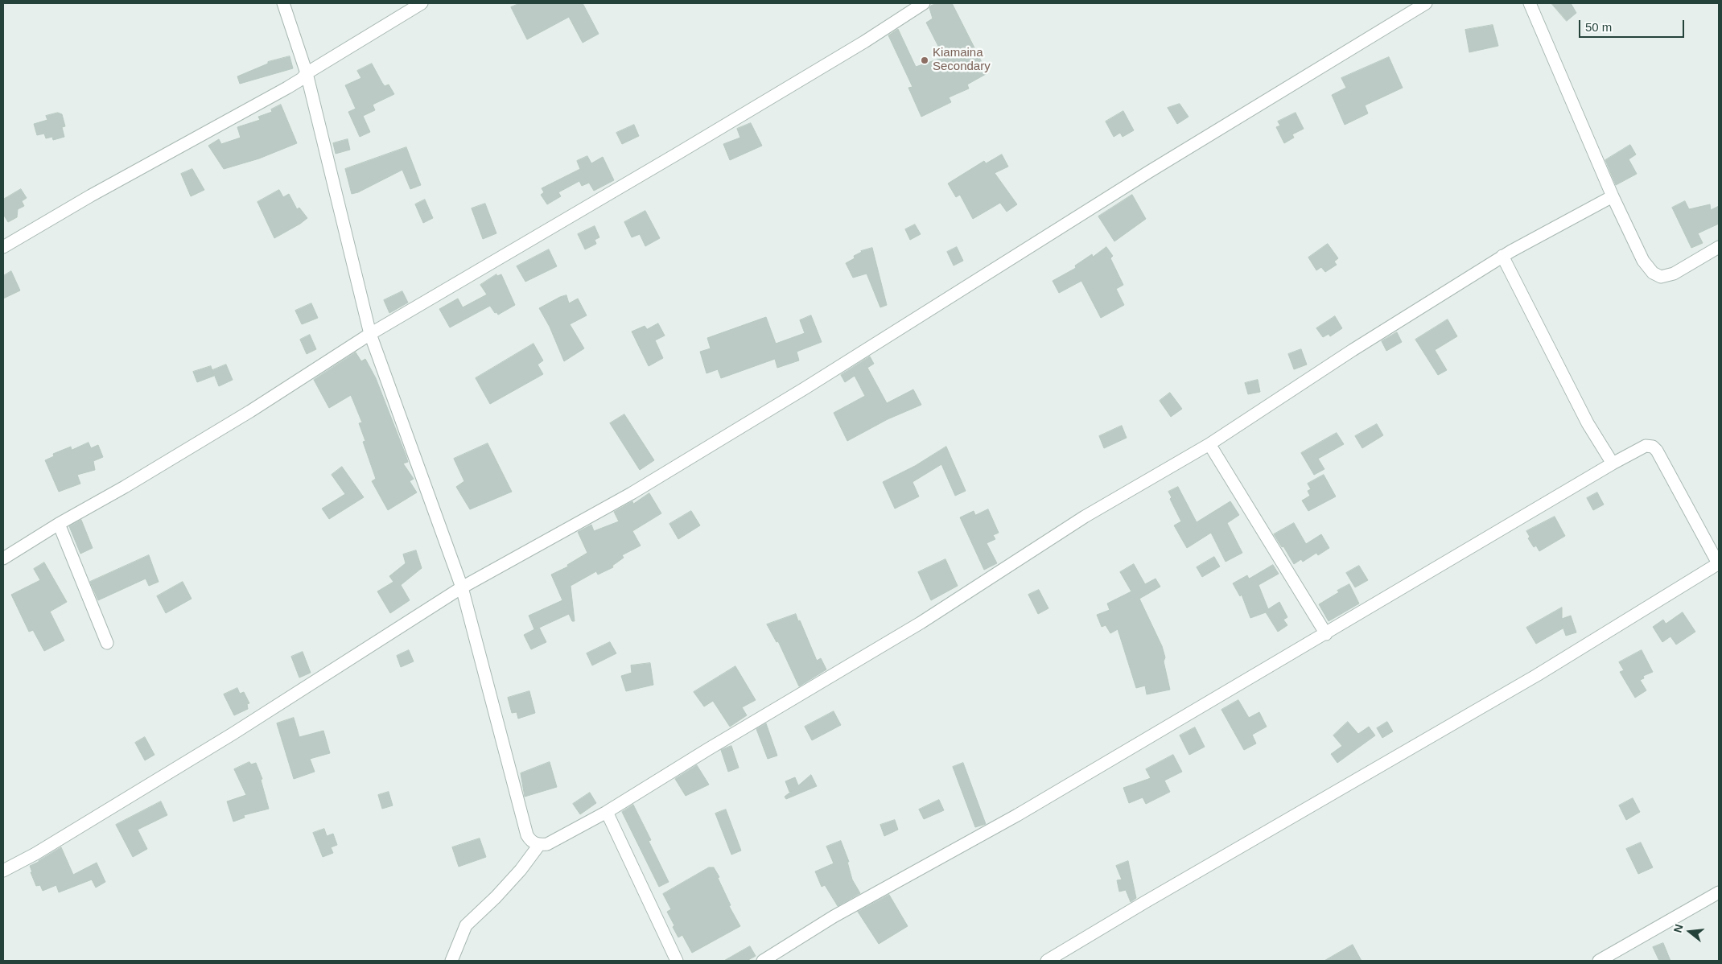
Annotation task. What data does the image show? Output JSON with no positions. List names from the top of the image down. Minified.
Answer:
{"places":["Kiamaina Secondary"],"scale_bar":"50 m","north":"left"}
